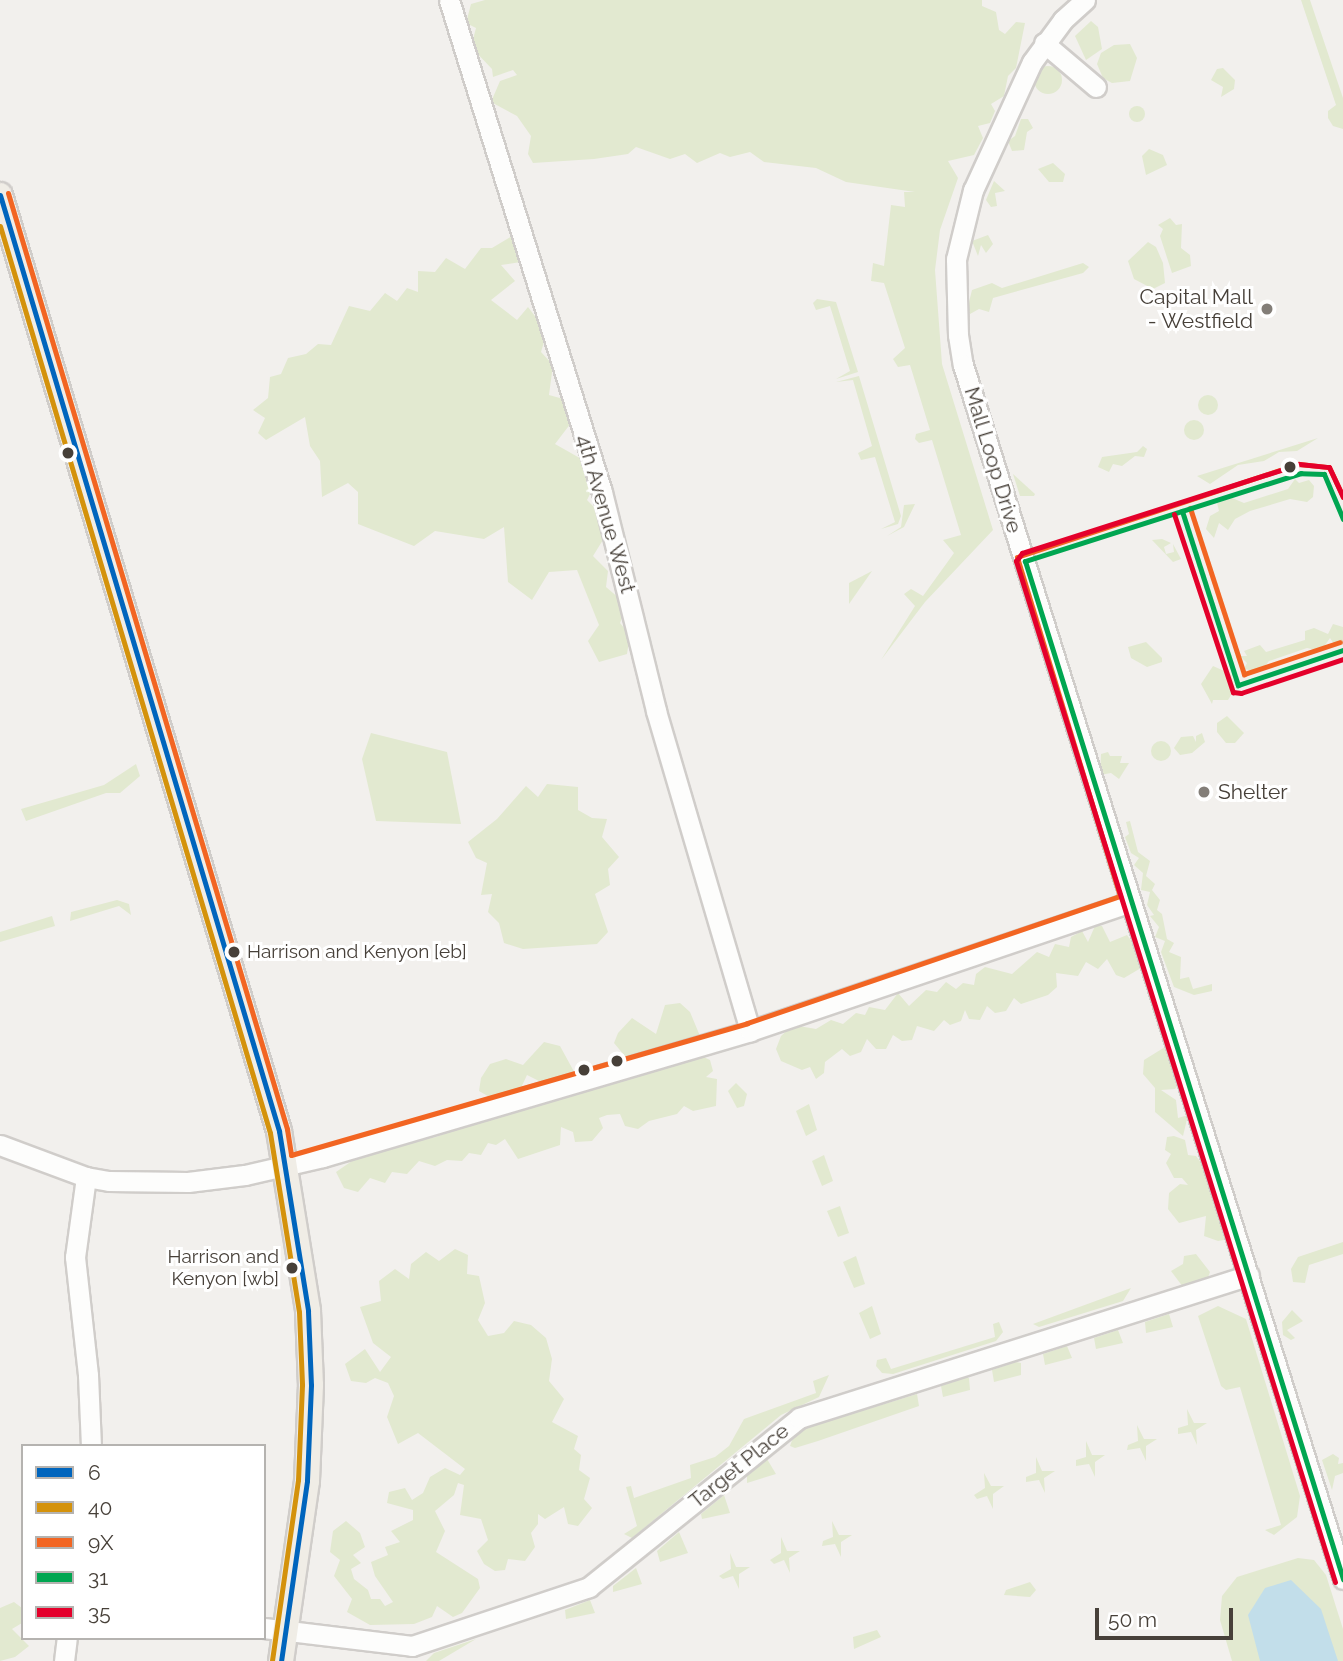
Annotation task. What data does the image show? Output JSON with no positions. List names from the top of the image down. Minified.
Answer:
{"streets":{"street":["Mall Loop Drive","4th Avenue West","Target Place"]},"crossings":[["Mall Loop Drive","Target Place"]],"places":["Capital Mall - Westfield","Shelter","Harrison and Kenyon [eb]","Harrison and Kenyon [wb]"],"lines":["transit line 9X","transit line 6","transit line 40","transit line 35","transit line 31"],"legend":["6","40","9X","31","35"],"scale_bar":"50 m"}
